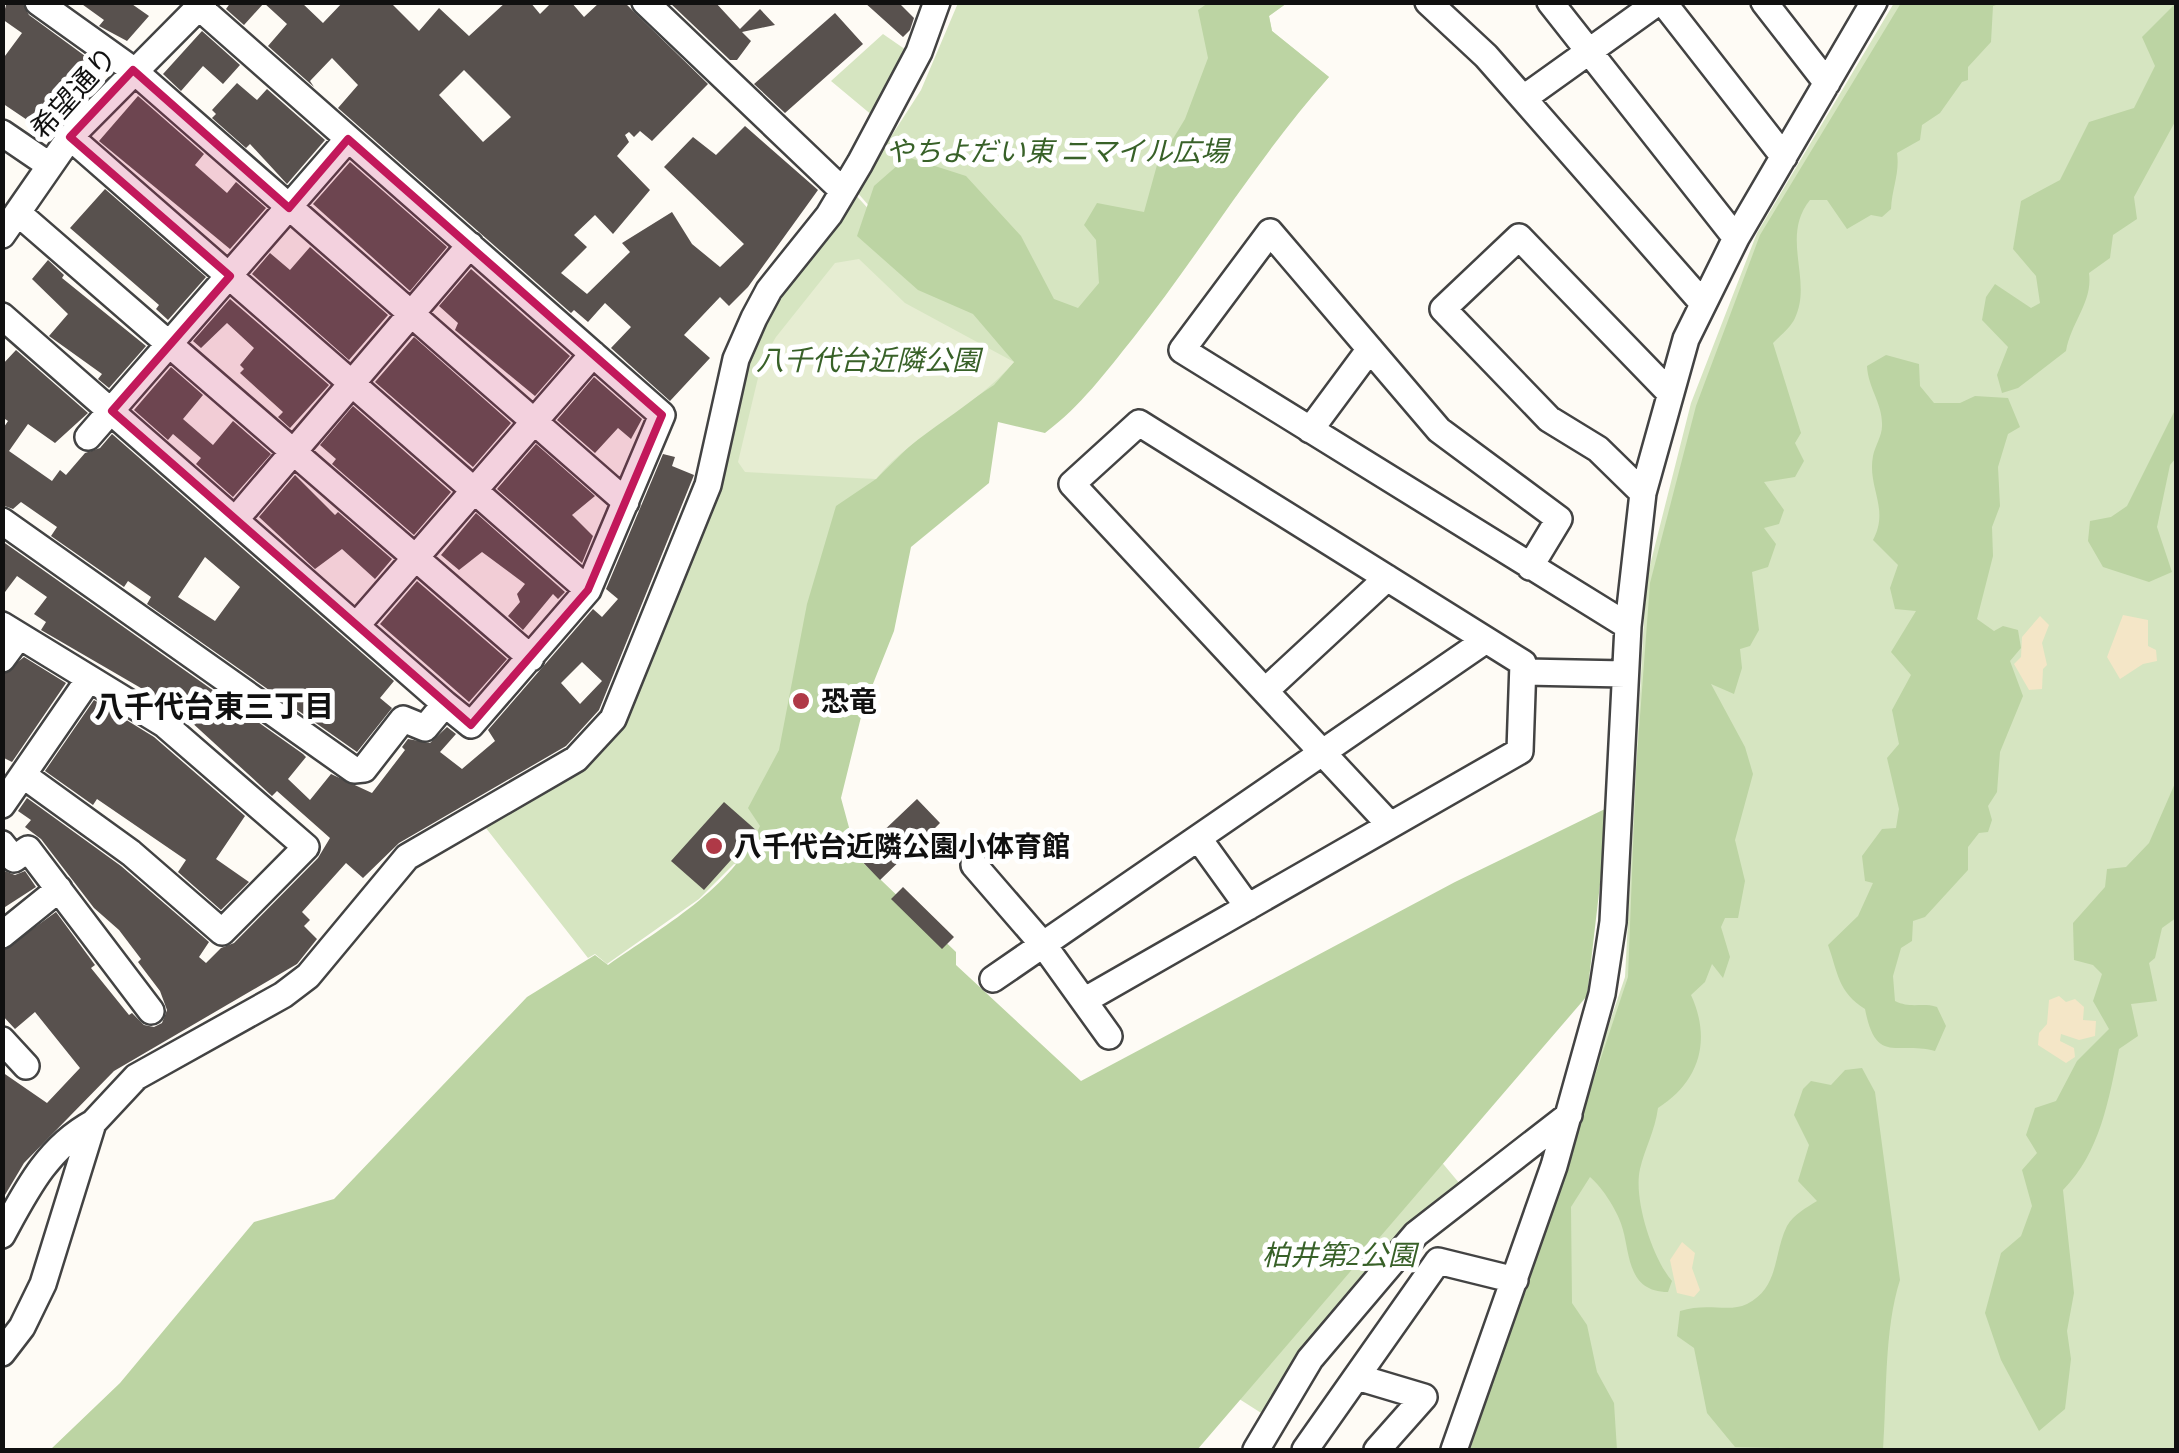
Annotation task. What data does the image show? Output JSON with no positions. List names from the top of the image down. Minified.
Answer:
{"streets":{"street":["希望通り"]},"districts":["八千代台東三丁目"],"parks":["やちよだい東 ニマイル広場","八千代台近隣公園","柏井第2公園"],"places":["恐竜","八千代台近隣公園小体育館"]}
